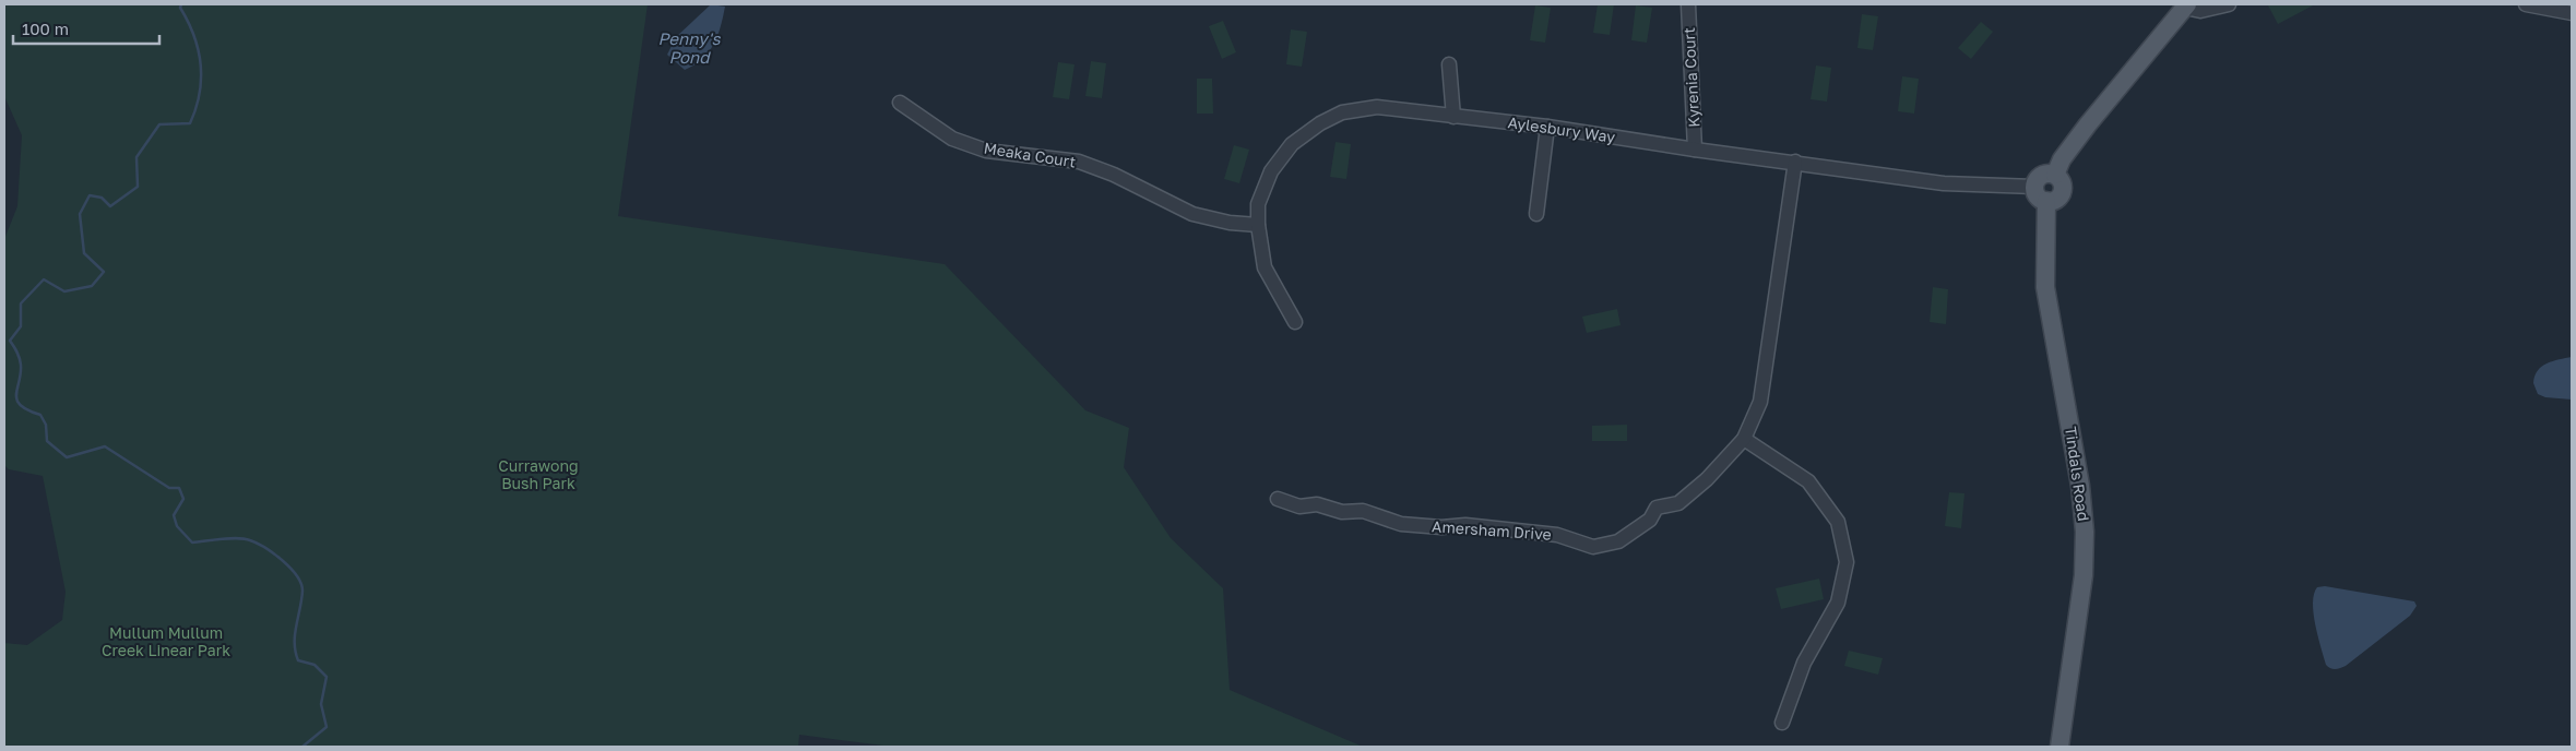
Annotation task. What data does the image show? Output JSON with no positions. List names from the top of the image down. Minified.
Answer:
{"streets":{"main road":["Tindals Road"],"street":["Kyrenia Court","Aylesbury Way","Meaka Court","Amersham Drive"]},"crossings":[["Kyrenia Court","Aylesbury Way"],["Aylesbury Way","Meaka Court"],["Aylesbury Way","Tindals Road"],["Aylesbury Way","Amersham Drive"]],"water":["Penny's Pond"],"parks":["Currawong Bush Park","Mullum Mullum Creek Linear Park"],"scale_bar":"100 m"}
